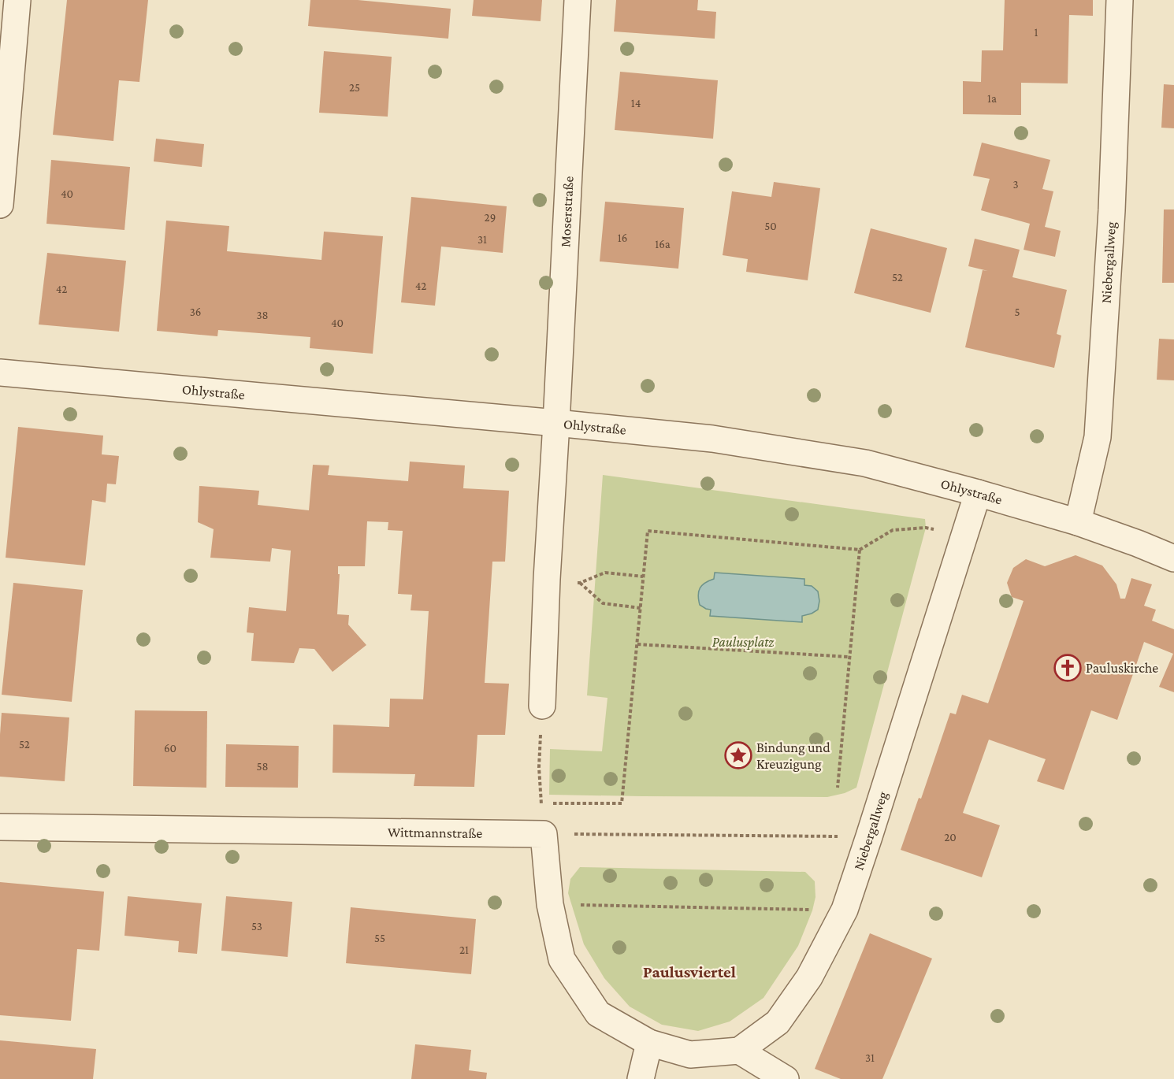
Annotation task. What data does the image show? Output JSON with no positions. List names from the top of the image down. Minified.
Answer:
{"streets":{"street":["Moserstraße","Niebergallweg","Ohlystraße","Wittmannstraße"]},"crossings":[["Moserstraße","Ohlystraße"],["Niebergallweg","Ohlystraße"]],"districts":["Paulusviertel"],"parks":["Paulusplatz"],"places":{"church":["Pauluskirche"],"place":["Bindung und Kreuzigung"]},"house_numbers":["1","25","1a","14","3","40","29","50","16","31","16a","52","42","42","36","5","38","40","52","60","58","20","53","55","21","31"]}
